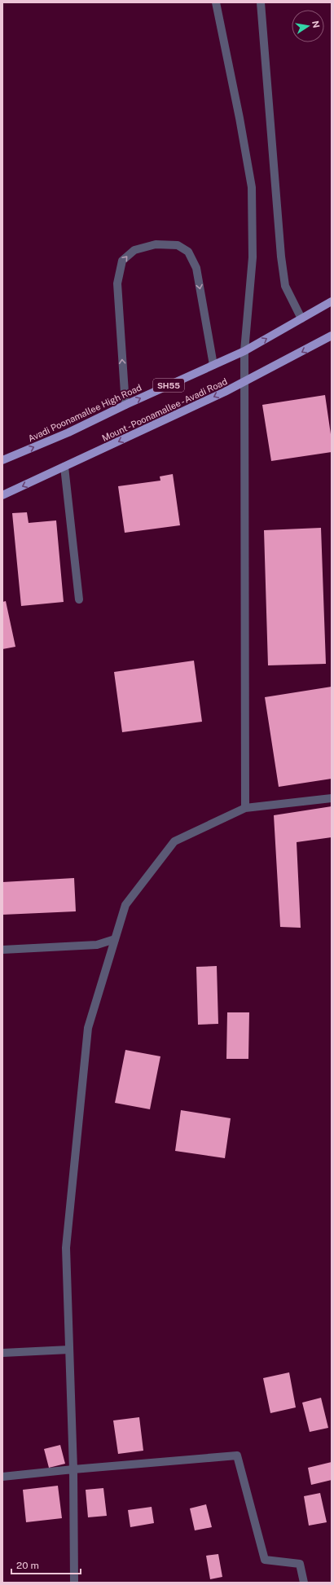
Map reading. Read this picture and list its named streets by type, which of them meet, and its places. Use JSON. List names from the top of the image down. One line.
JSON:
{"streets":{"main road":["SH55","Mount - Poonamallee - Avadi Road","Avadi Poonamallee High Road"]},"one_way":["Mount - Poonamallee - Avadi Road","Avadi Poonamallee High Road"],"scale_bar":"20 m","north":"right"}
